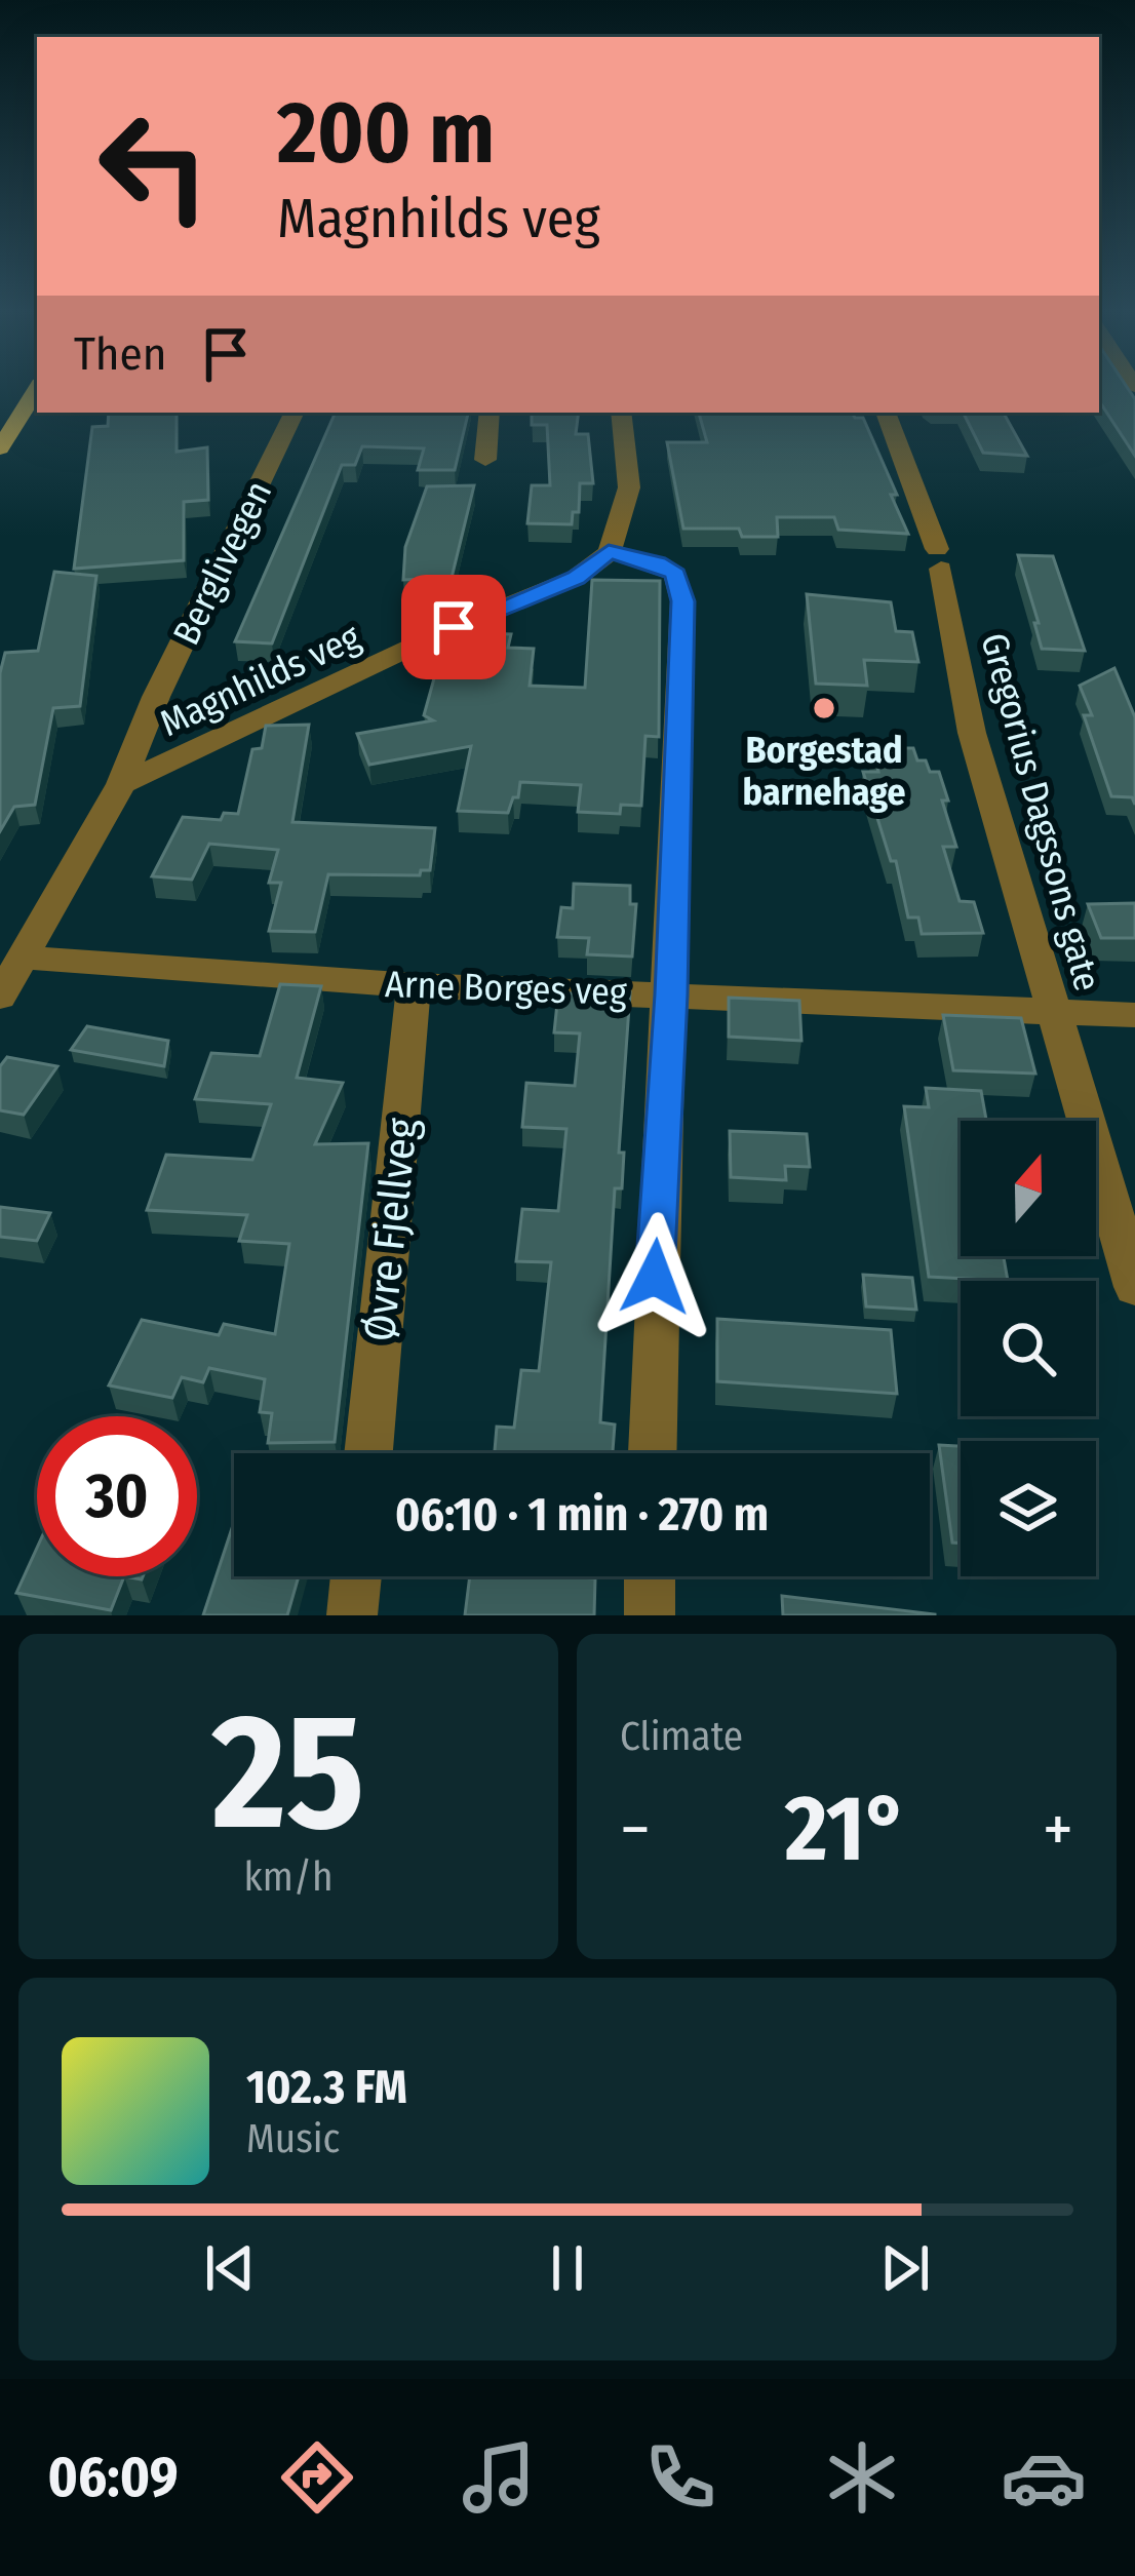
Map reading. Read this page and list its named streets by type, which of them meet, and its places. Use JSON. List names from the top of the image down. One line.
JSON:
{"streets":{"street":["Berglivegen","Magnhilds veg","Gregorius Dagssons gate","Arne Borges veg","Øvre Fjellveg"]},"crossings":[["Berglivegen","Magnhilds veg"],["Gregorius Dagssons gate","Arne Borges veg"],["Arne Borges veg","Øvre Fjellveg"]],"places":["Borgestad barnehage"],"north":"top","page":{"turn":["200 m","Magnhilds veg"],"then":"Then","limit":"30","trip":"06:10 · 1 min · 270 m","tile":[["25","km/h"],"Climate"],"heat":["−","21°","+"],"song":["102.3 FM","Music"],"tabs":"06:09"}}
